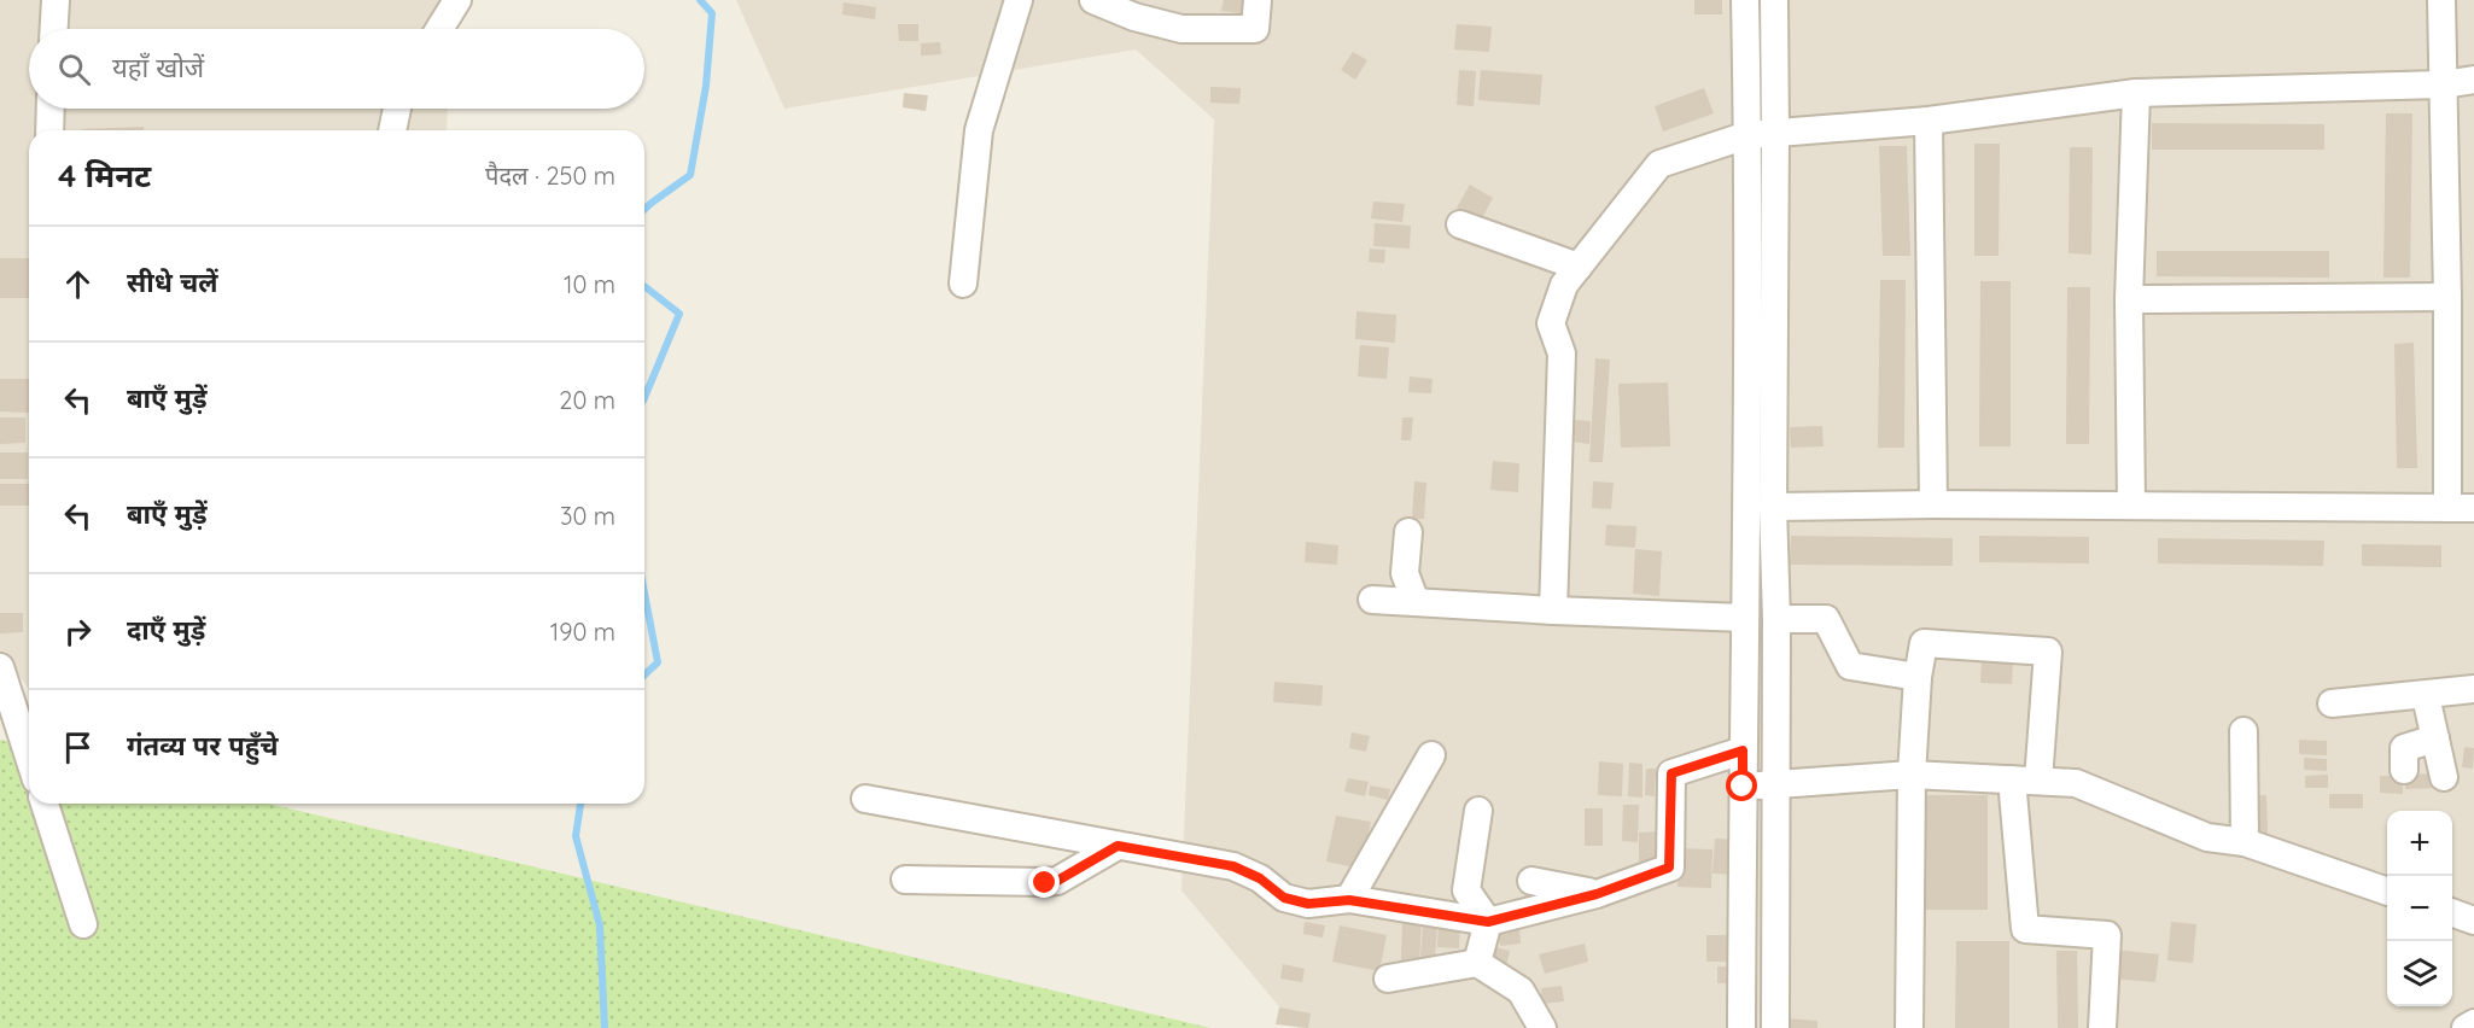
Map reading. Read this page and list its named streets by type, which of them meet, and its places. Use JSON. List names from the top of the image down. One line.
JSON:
{"page":{"search":"यहाँ खोजें","heading":["4 मिनट","पैदल · 250 m"],"list":[["सीधे चलें","10 m"],["बाएँ मुड़ें","20 m"],["बाएँ मुड़ें","30 m"],["दाएँ मुड़ें","190 m"],"गंतव्य पर पहुँचे"],"map_buttons":["+","−"]}}
